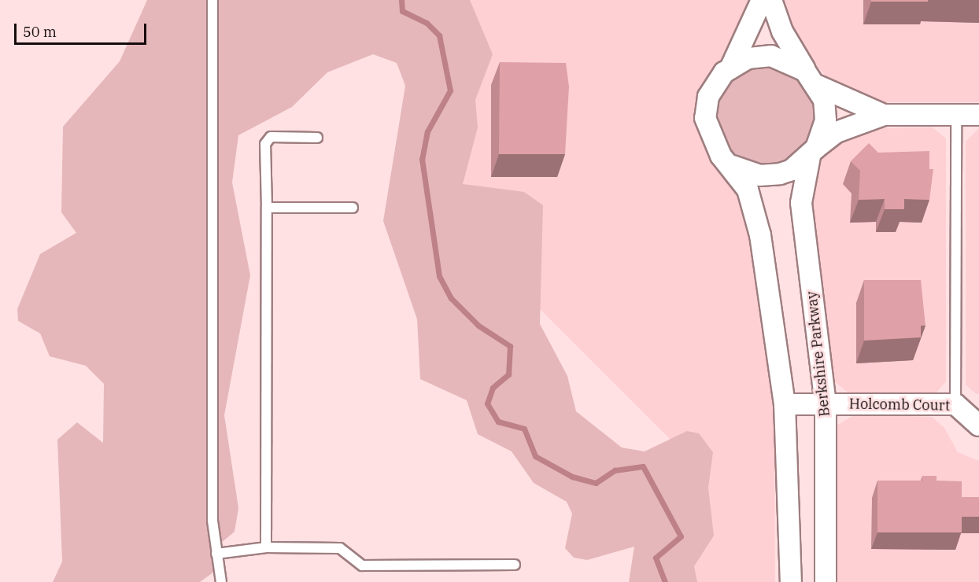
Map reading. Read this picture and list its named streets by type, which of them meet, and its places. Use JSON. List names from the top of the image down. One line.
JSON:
{"streets":{"street":["Berkshire Parkway","Holcomb Court"]},"crossings":[["Berkshire Parkway","Holcomb Court"]],"scale_bar":"50 m"}
